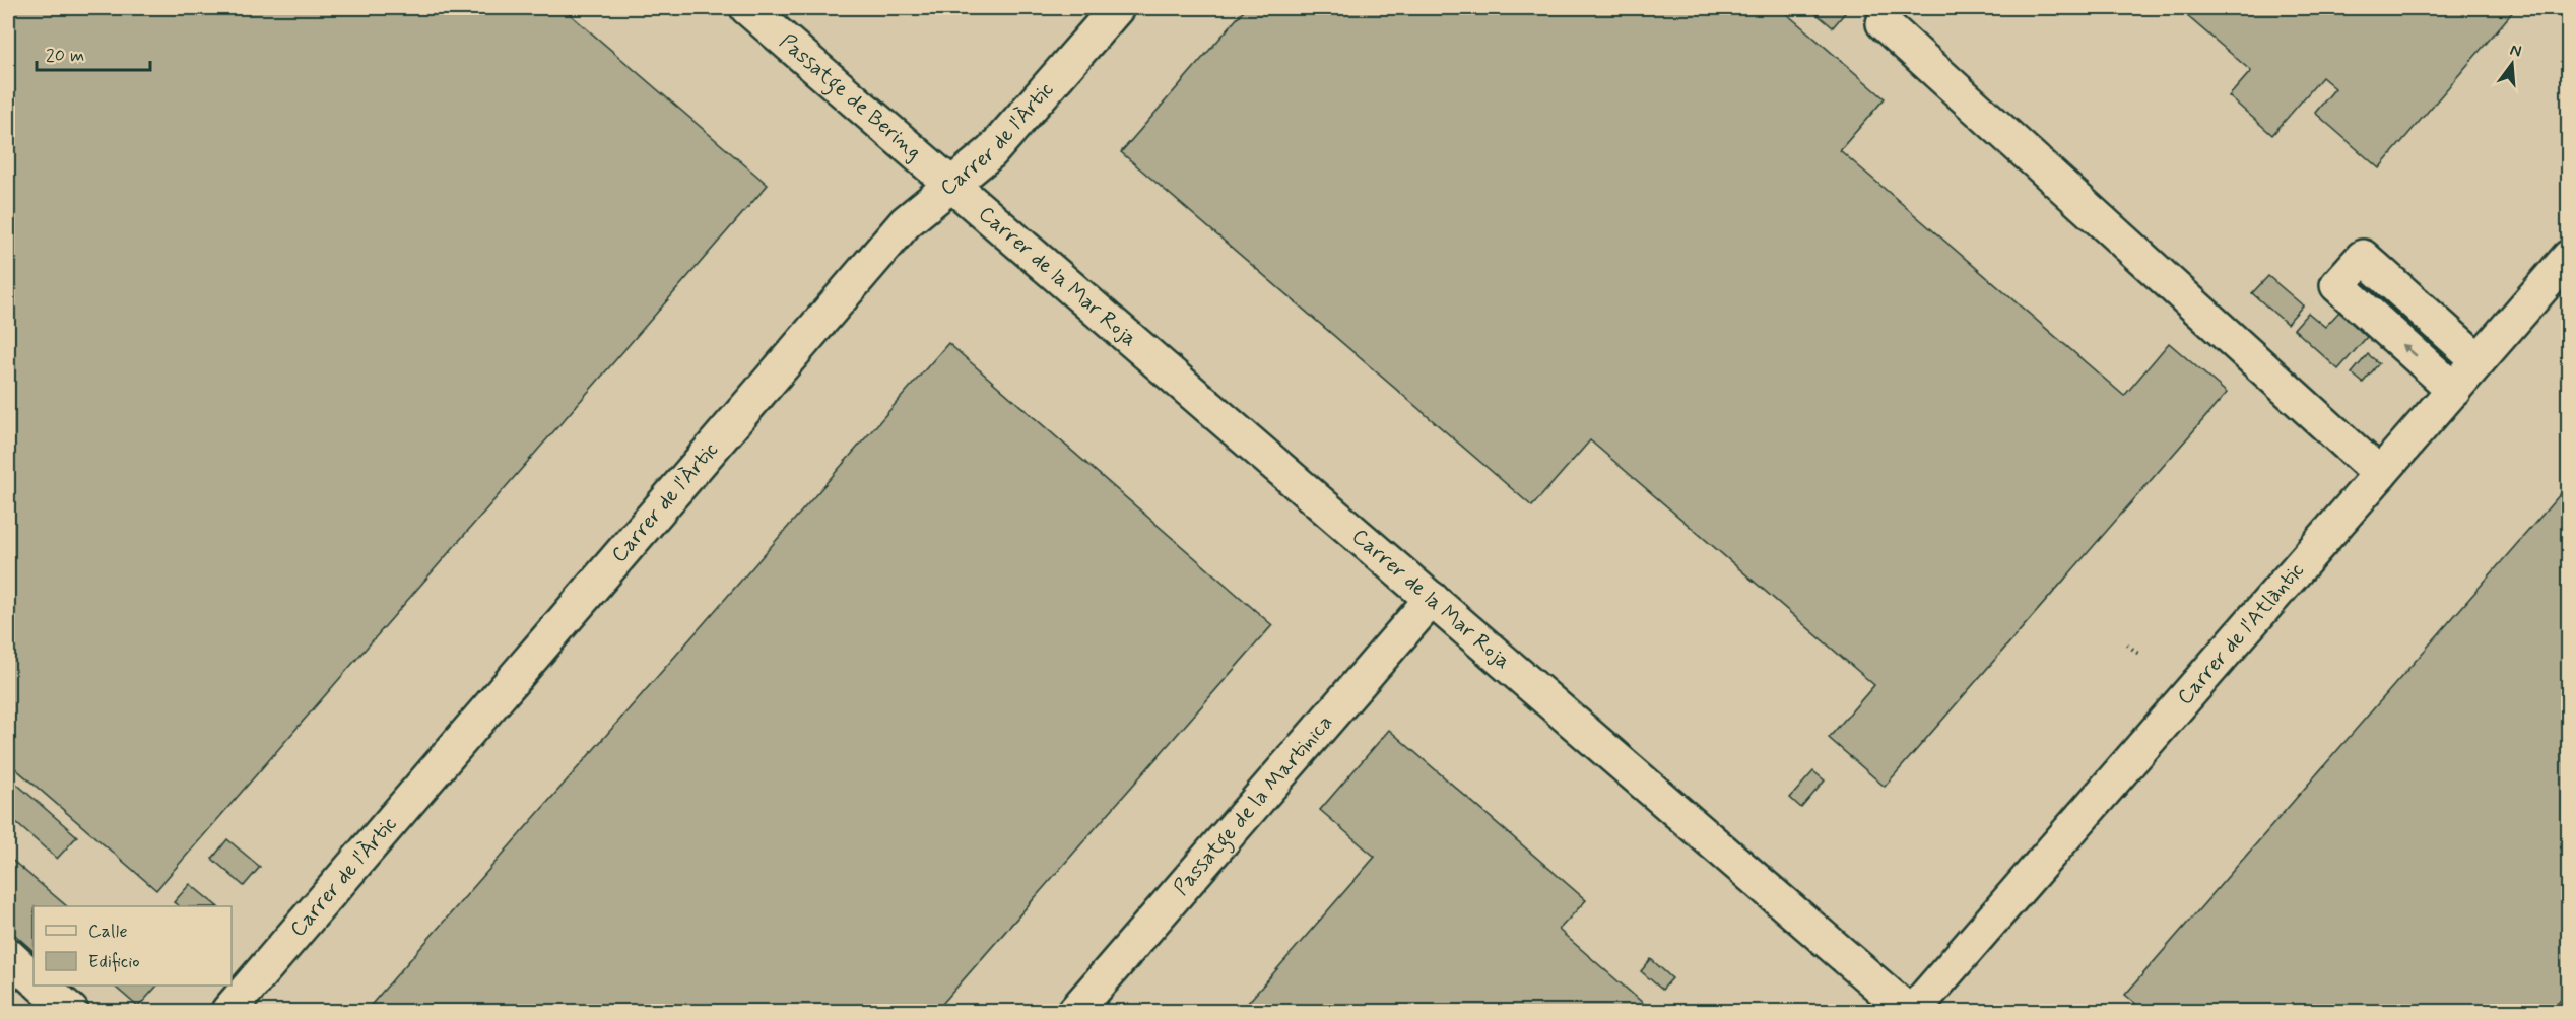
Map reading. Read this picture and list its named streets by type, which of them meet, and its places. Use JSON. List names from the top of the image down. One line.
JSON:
{"streets":{"street":["Passatge de Bering","Carrer de l'Àrtic","Carrer de la Mar Roja","Carrer de l'Atlàntic","Passatge de la Martinica"]},"crossings":[["Passatge de Bering","Carrer de l'Àrtic"],["Passatge de Bering","Carrer de la Mar Roja"],["Carrer de l'Àrtic","Carrer de la Mar Roja"],["Carrer de la Mar Roja","Passatge de la Martinica"]],"legend":["Calle","Edificio"],"scale_bar":"20 m","north":"top"}
